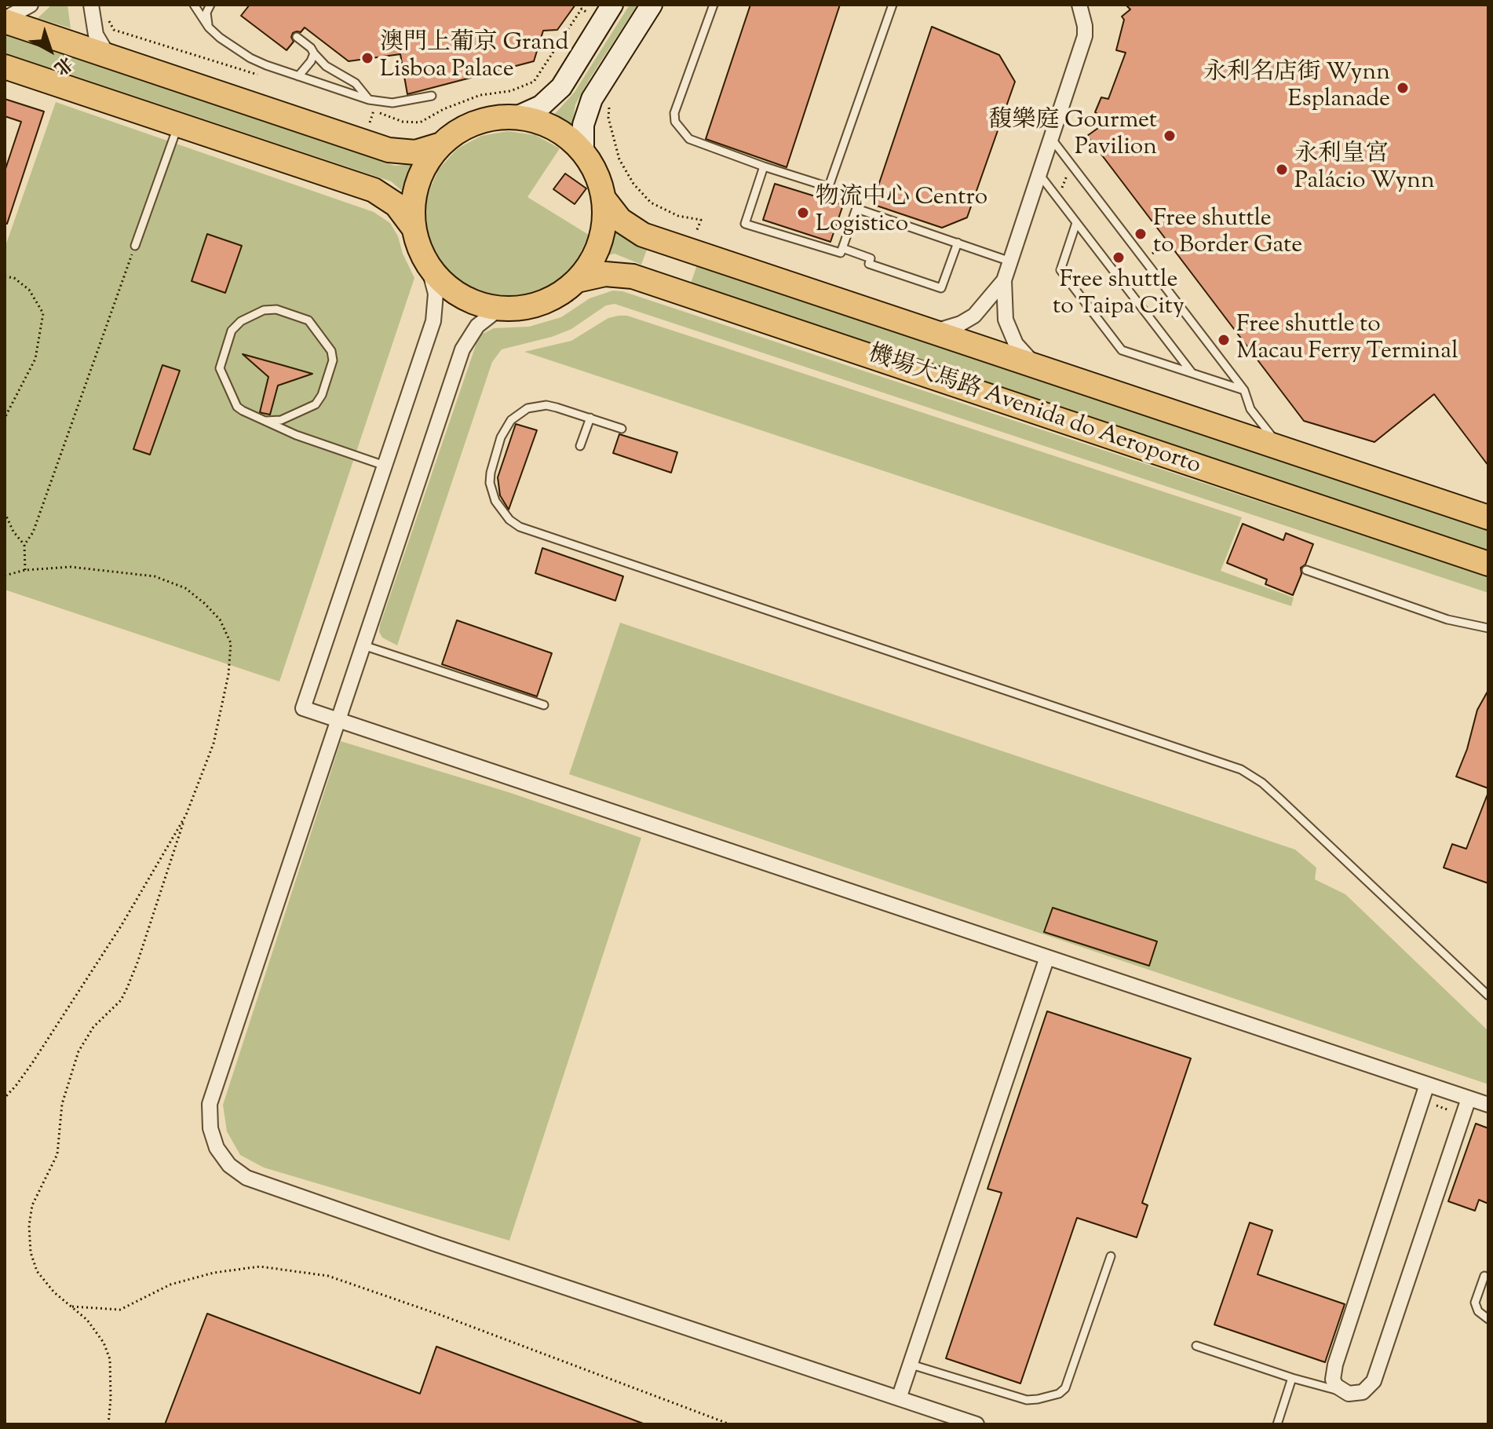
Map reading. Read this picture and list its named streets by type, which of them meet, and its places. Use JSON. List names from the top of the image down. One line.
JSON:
{"streets":{"main road":["機場大馬路 Avenida do Aeroporto"]},"places":["澳門上葡京 Grand Lisboa Palace","永利名店街 Wynn Esplanade","馥樂庭 Gourmet Pavilion","永利皇宮 Palácio Wynn","物流中心 Centro Logistico","Free shuttle to Border Gate","Free shuttle to Taipa City","Free shuttle to Macau Ferry Terminal"],"north":"bottom right"}
